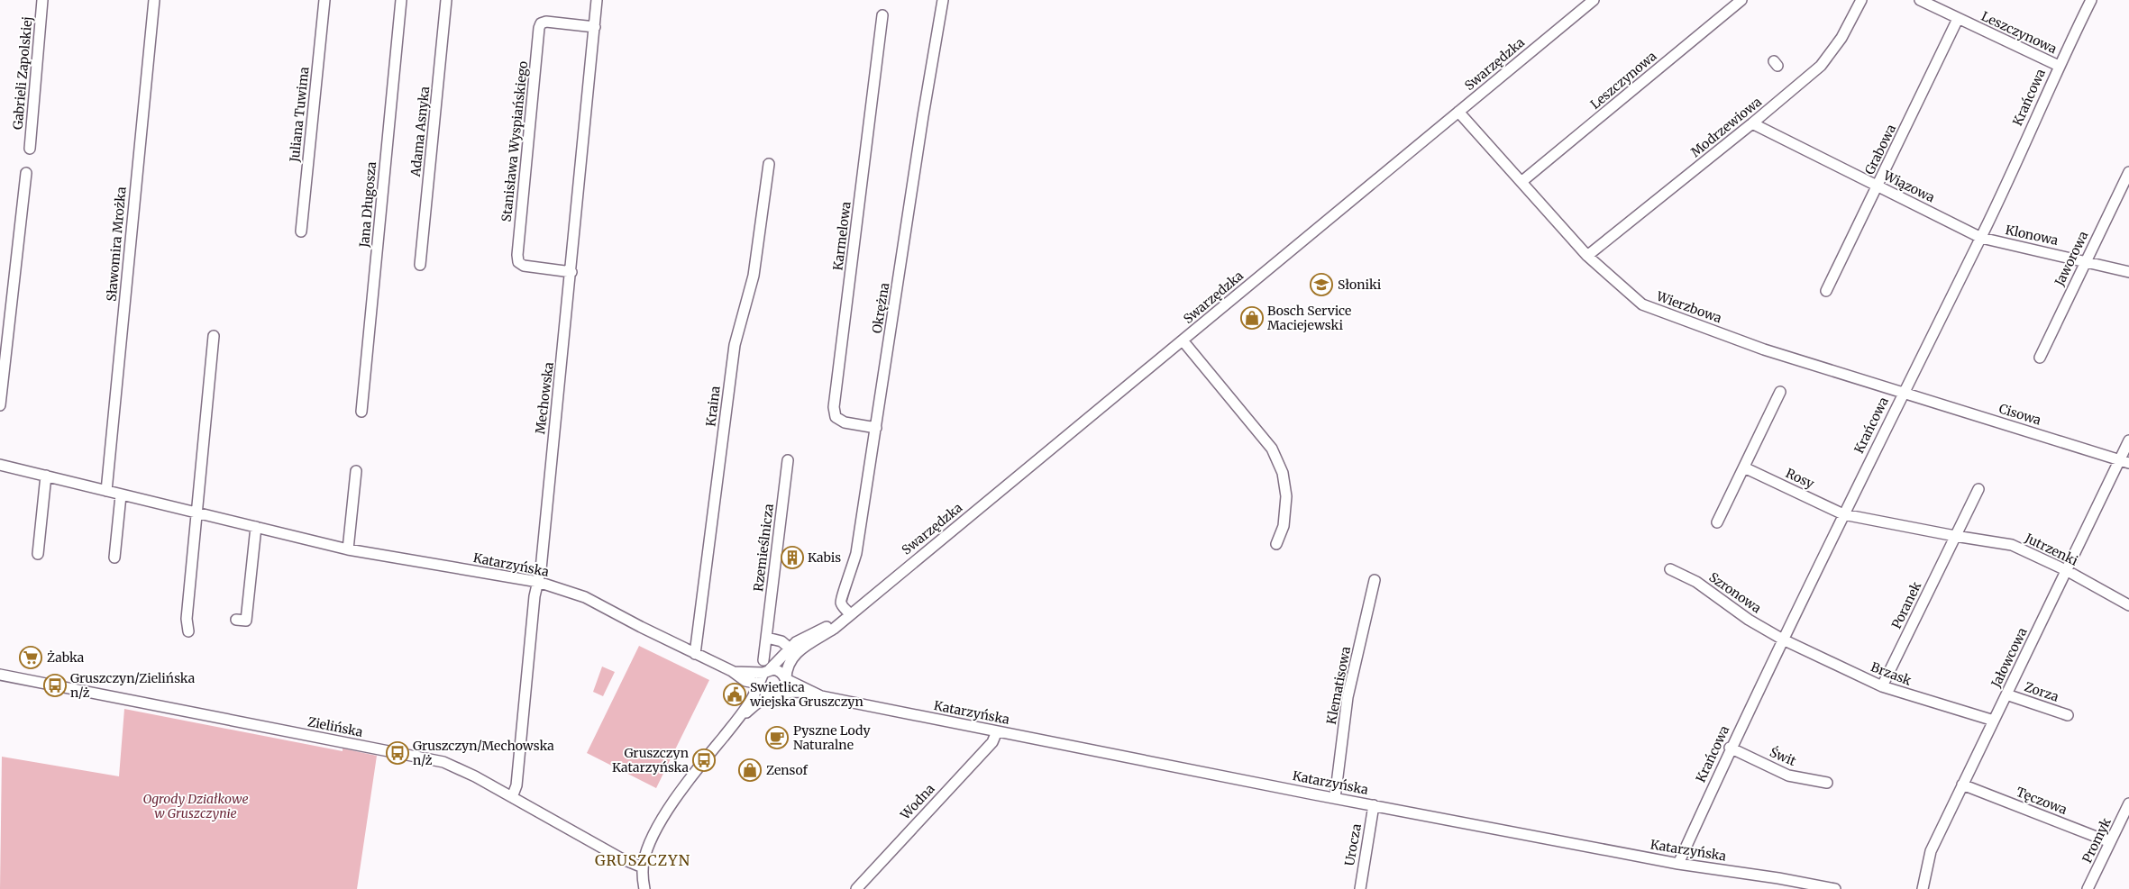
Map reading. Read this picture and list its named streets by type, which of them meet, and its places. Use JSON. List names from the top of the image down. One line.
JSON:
{"streets":{"street":["Leszczynowa","Swarzędzka","Gabrieli Zapolskiej","Krańcowa","Juliana Tuwima","Modrzewiowa","Adama Asnyka","Stanisława Wyspiańskiego","Grabowa","Wiązowa","Jana Długosza","Klonowa","Karmelowa","Sławomira Mrożka","Jaworowa","Wierzbowa","Okrężna","Mechowska","Kraina","Cisowa","Rosy","Rzemieślnicza","Jutrzenki","Katarzyńska","Szronowa","Poranek","Jałowcowa","Brzask","Klematisowa","Zorza","Zielińska","Świt","Tęczowa","Wodna","Promyk","Urocza"]},"crossings":[["Leszczynowa","Krańcowa"],["Leszczynowa","Grabowa"],["Leszczynowa","Wierzbowa"],["Swarzędzka","Wierzbowa"],["Swarzędzka","Okrężna"],["Swarzędzka","Katarzyńska"],["Krańcowa","Wiązowa"],["Krańcowa","Klonowa"],["Krańcowa","Wierzbowa"],["Krańcowa","Cisowa"],["Krańcowa","Rosy"],["Krańcowa","Jutrzenki"],["Krańcowa","Katarzyńska"],["Krańcowa","Szronowa"],["Krańcowa","Brzask"],["Krańcowa","Świt"],["Modrzewiowa","Wiązowa"],["Modrzewiowa","Wierzbowa"],["Stanisława Wyspiańskiego","Mechowska"],["Grabowa","Wiązowa"],["Wiązowa","Klonowa"],["Klonowa","Jaworowa"],["Karmelowa","Okrężna"],["Sławomira Mrożka","Katarzyńska"],["Wierzbowa","Cisowa"],["Mechowska","Katarzyńska"],["Mechowska","Zielińska"],["Kraina","Katarzyńska"],["Cisowa","Jałowcowa"],["Rosy","Jutrzenki"],["Jutrzenki","Poranek"],["Jutrzenki","Jałowcowa"],["Katarzyńska","Klematisowa"],["Katarzyńska","Wodna"],["Katarzyńska","Urocza"],["Szronowa","Brzask"],["Poranek","Brzask"],["Jałowcowa","Brzask"],["Jałowcowa","Zorza"],["Jałowcowa","Tęczowa"],["Tęczowa","Promyk"]],"districts":["GRUSZCZYN"],"parks":["Ogrody Działkowe w Gruszczynie"],"places":{"school or university":["Słoniki"],"shop":["Bosch Service Maciejewski","Zensof"],"building":["Kabis"],"supermarket":["Żabka"],"bus stop":["Gruszczyn/Zielińska n/ż","Gruszczyn/Mechowska n/ż","Gruszczyn Katarzyńska"],"public building":["Swietlica wiejska Gruszczyn"],"cafe":["Pyszne Lody Naturalne"]}}
